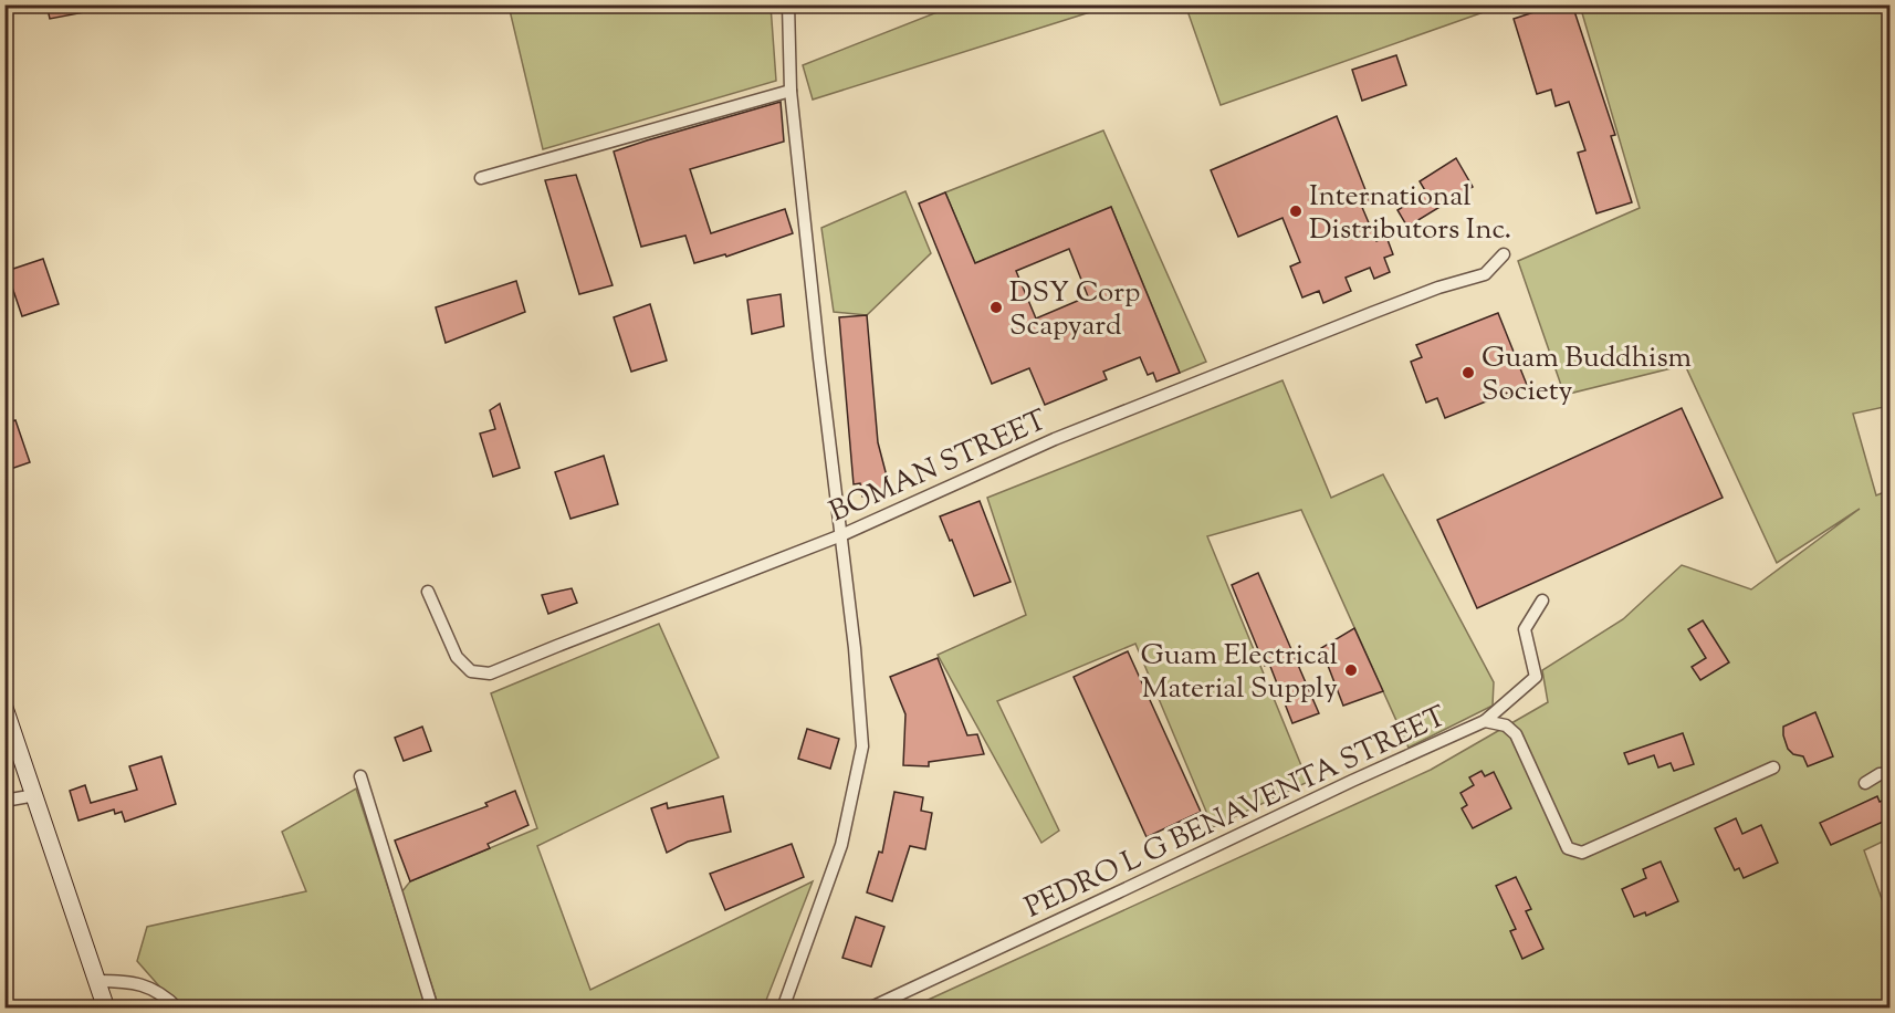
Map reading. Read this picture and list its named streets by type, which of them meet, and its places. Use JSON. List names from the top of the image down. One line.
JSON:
{"streets":{"street":["BOMAN STREET","PEDRO L G BENAVENTA STREET"]},"places":["International Distributors Inc.","DSY Corp Scapyard","Guam Buddhism Society","Guam Electrical Material Supply"]}
